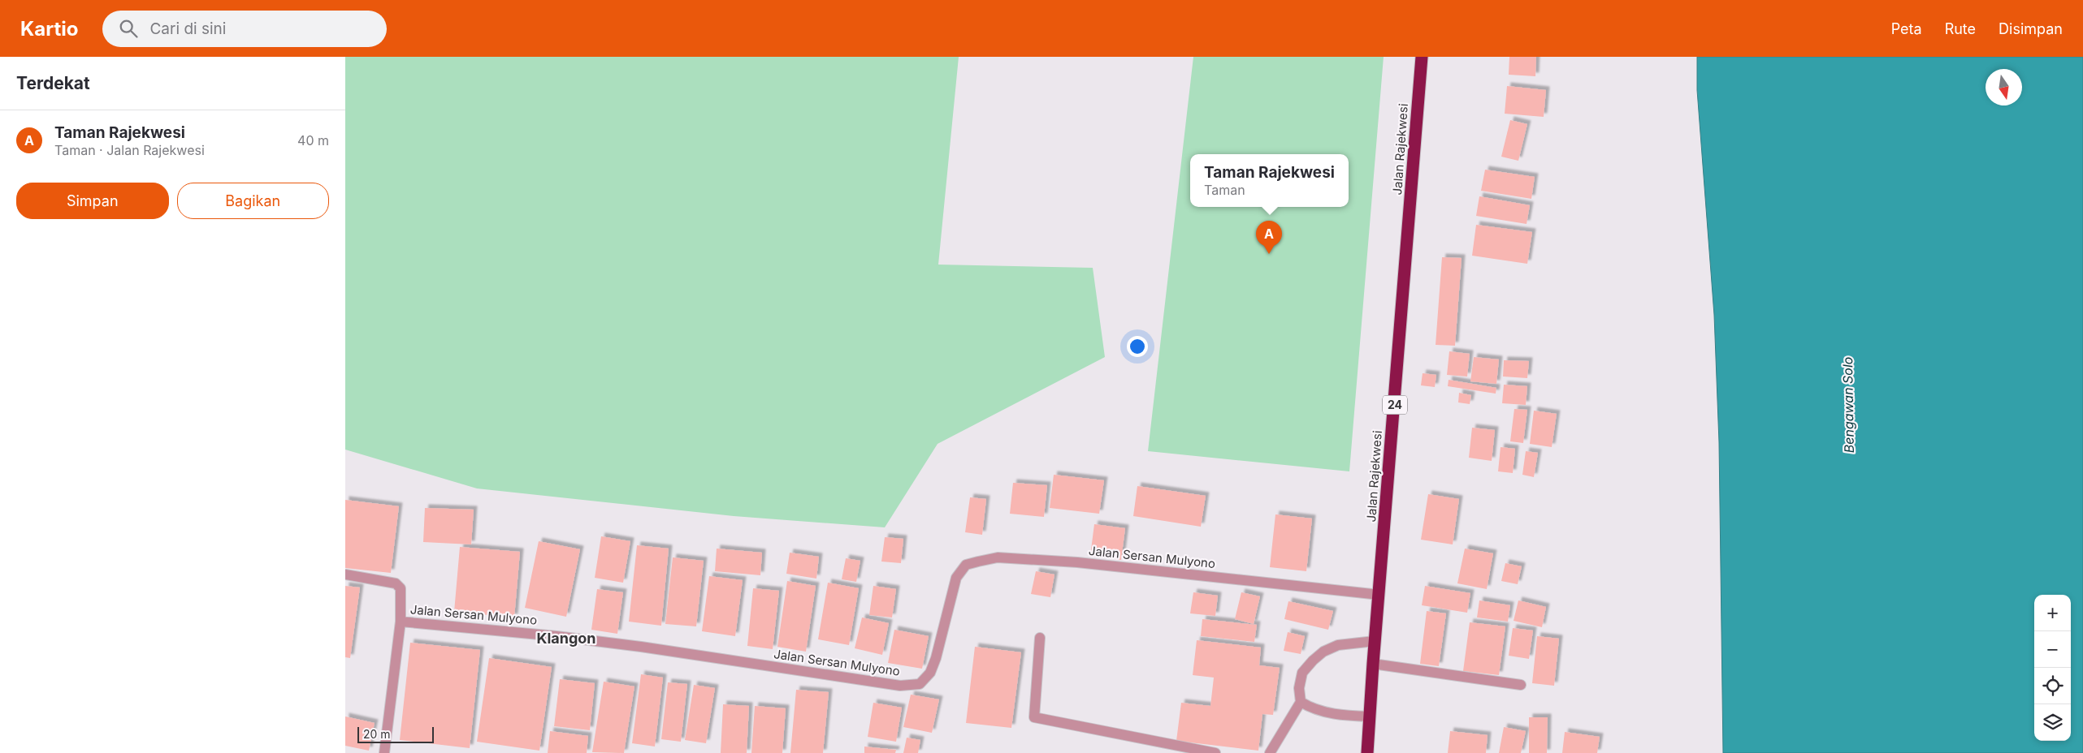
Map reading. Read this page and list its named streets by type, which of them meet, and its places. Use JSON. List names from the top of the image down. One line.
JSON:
{"streets":{"highway":["Jalan Rajekwesi","24"],"street":["Jalan Sersan Mulyono"]},"crossings":[["Jalan Rajekwesi","Jalan Sersan Mulyono"]],"districts":["Klangon"],"water":["Bengawan Solo"],"scale_bar":"20 m","north":"bottom","page":{"header":"Kartio","search":"Cari di sini","nav":["Peta","Rute","Disimpan"],"heading":"Terdekat","list":[{"mark":"A","name":"Taman Rajekwesi","note":"Taman · Jalan Rajekwesi","value":"40 m"}],"popup":["Taman Rajekwesi","Taman"],"buttons":["Simpan","Bagikan"],"pins":"A","map_buttons":["+","−"],"scale":"20 m"}}
